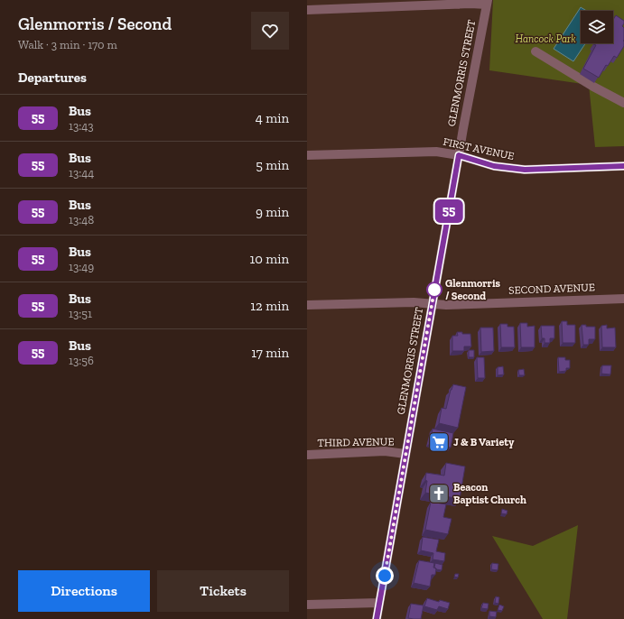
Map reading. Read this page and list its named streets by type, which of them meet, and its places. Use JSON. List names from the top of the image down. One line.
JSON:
{"streets":{"street":["GLENMORRIS STREET","FIRST AVENUE","SECOND AVENUE","THIRD AVENUE"]},"crossings":[["GLENMORRIS STREET","FIRST AVENUE"],["GLENMORRIS STREET","SECOND AVENUE"],["GLENMORRIS STREET","THIRD AVENUE"]],"parks":["Hancock Park"],"places":{"other":["Glenmorris / Second"],"supermarket":["J & B Variety"],"church":["Beacon Baptist Church"]},"lines":["bus line 55"],"page":{"heading":[["Glenmorris / Second","Walk · 3 min · 170 m"],"Departures"],"on_map":"55","list":[{"mark":"55","name":"Bus","note":"13:43","value":"4 min"},{"mark":"55","name":"Bus","note":"13:44","value":"5 min"},{"mark":"55","name":"Bus","note":"13:48","value":"9 min"},{"mark":"55","name":"Bus","note":"13:49","value":"10 min"},{"mark":"55","name":"Bus","note":"13:51","value":"12 min"},{"mark":"55","name":"Bus","note":"13:56","value":"17 min"}],"buttons":["Directions","Tickets"]}}
